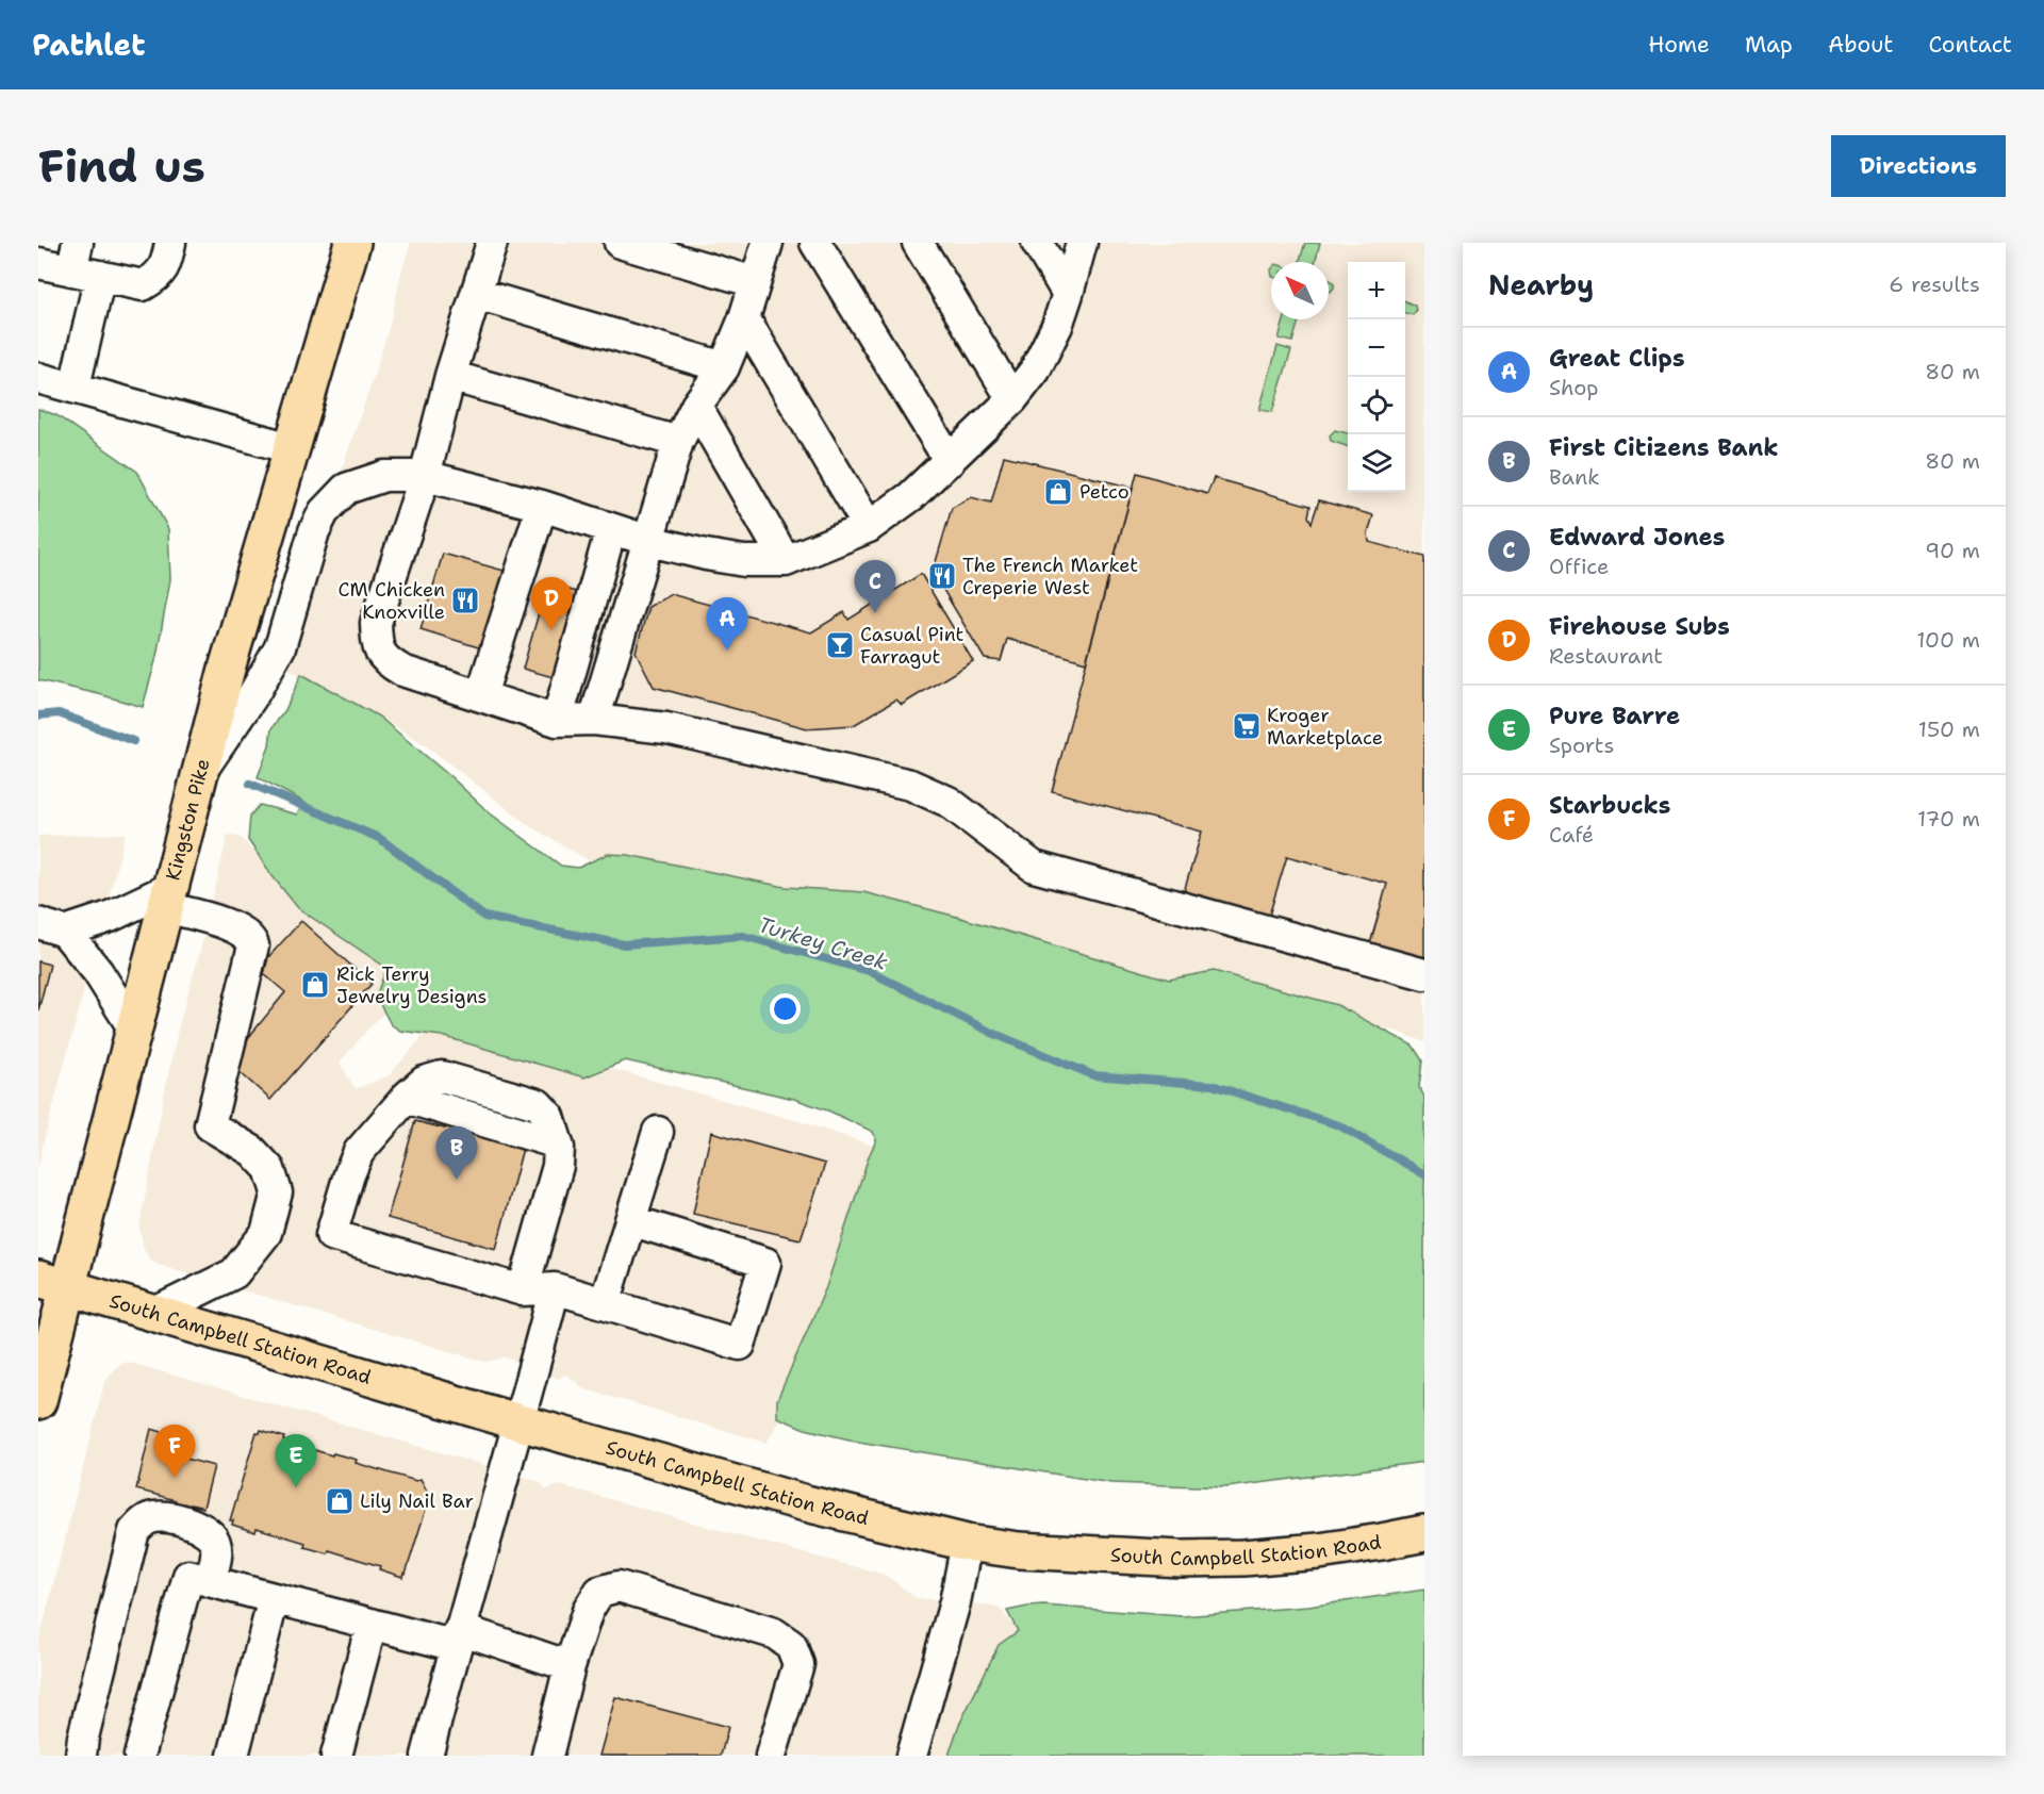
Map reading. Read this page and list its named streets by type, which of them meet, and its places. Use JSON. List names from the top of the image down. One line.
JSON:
{"streets":{"main road":["Kingston Pike","South Campbell Station Road"]},"crossings":[["Kingston Pike","South Campbell Station Road"]],"water":["Turkey Creek"],"places":{"shop":["Petco","Rick Terry Jewelry Designs","Lily Nail Bar"],"restaurant":["The French Market Creperie West","CM Chicken Knoxville"],"bar":["Casual Pint Farragut"],"supermarket":["Kroger Marketplace"]},"north":"top left","page":{"header":"Pathlet","nav":["Home","Map","About","Contact"],"buttons":"Directions","title":"Find us","heading":["Nearby","6 results"],"map_buttons":["+","−"],"list":[{"mark":"A","name":"Great Clips","note":"Shop","value":"80 m"},{"mark":"B","name":"First Citizens Bank","note":"Bank","value":"80 m"},{"mark":"C","name":"Edward Jones","note":"Office","value":"90 m"},{"mark":"D","name":"Firehouse Subs","note":"Restaurant","value":"100 m"},{"mark":"E","name":"Pure Barre","note":"Sports","value":"150 m"},{"mark":"F","name":"Starbucks","note":"Café","value":"170 m"}],"pins":["C","D","A","B","F","E"]}}
